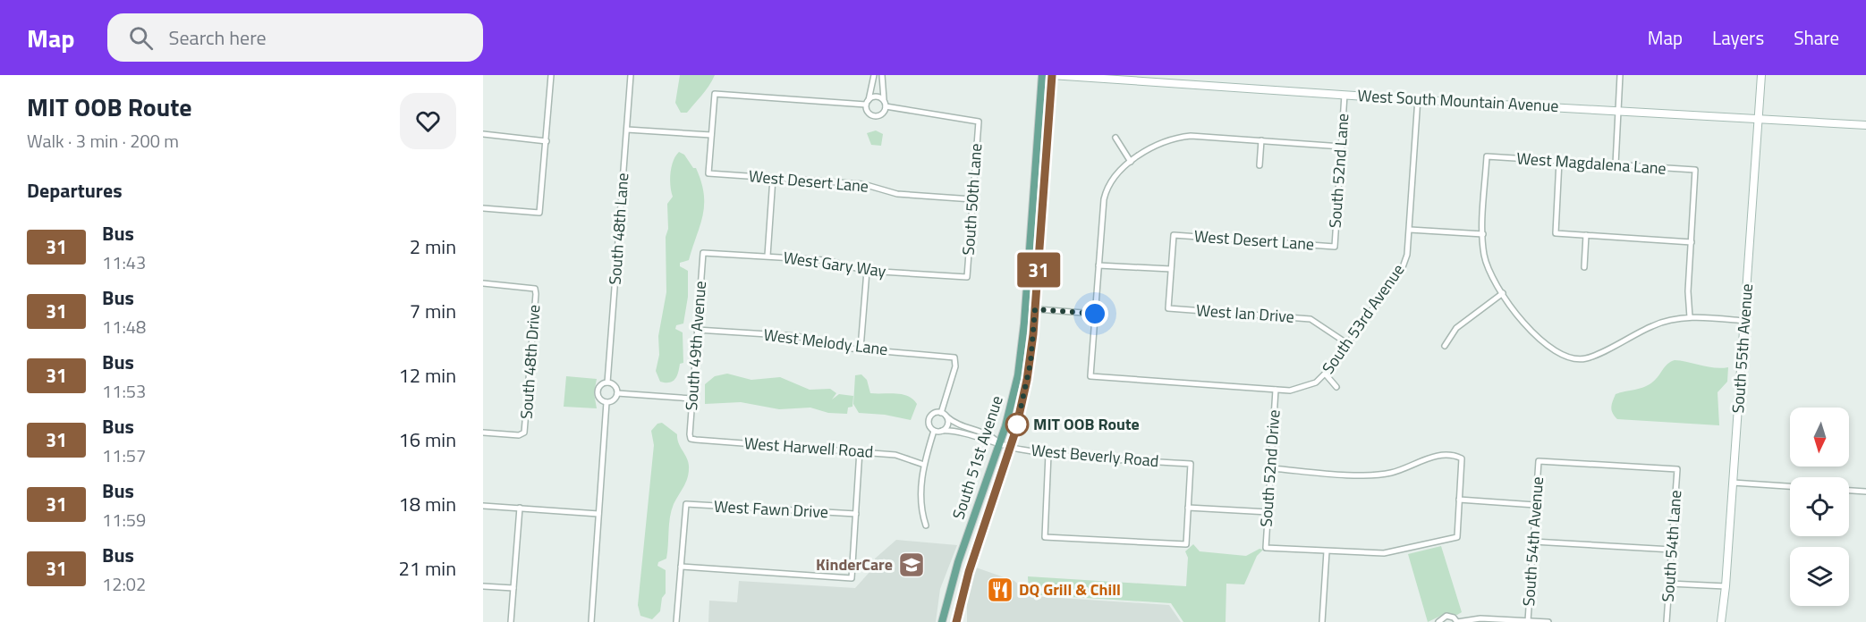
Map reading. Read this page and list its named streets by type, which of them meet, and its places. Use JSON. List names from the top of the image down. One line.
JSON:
{"streets":{"main road":["South 51st Avenue"],"street":["West South Mountain Avenue","West Magdalena Lane","South 52nd Lane","West Desert Lane","South 50th Lane","South 48th Lane","West Gary Way","West Ian Drive","South 53rd Avenue","West Melody Lane","South 49th Avenue","South 55th Avenue","South 48th Drive","West Harwell Road","West Beverly Road","South 52nd Drive","West Fawn Drive","South 54th Avenue","South 54th Lane"]},"crossings":[["West South Mountain Avenue","South 52nd Lane"],["West South Mountain Avenue","South 53rd Avenue"],["West South Mountain Avenue","South 55th Avenue"],["West South Mountain Avenue","South 51st Avenue"],["South 52nd Lane","West Desert Lane"],["West Desert Lane","South 50th Lane"],["West Desert Lane","West Ian Drive"],["South 50th Lane","West Gary Way"],["West Gary Way","South 49th Avenue"],["West Ian Drive","South 53rd Avenue"],["South 53rd Avenue","South 52nd Drive"],["West Melody Lane","South 49th Avenue"],["West Melody Lane","West Beverly Road"],["South 49th Avenue","West Harwell Road"],["West Beverly Road","South 51st Avenue"],["South 54th Avenue","South 54th Lane"]],"places":{"other":["MIT OOB Route"],"school or university":["KinderCare"],"restaurant":["DQ Grill & Chill"]},"lines":["bus line 31"],"north":"bottom","page":{"header":"Map","search":"Search here","nav":["Map","Layers","Share"],"heading":[["MIT OOB Route","Walk · 3 min · 200 m"],"Departures"],"on_map":"31","list":[{"mark":"31","name":"Bus","note":"11:43","value":"2 min"},{"mark":"31","name":"Bus","note":"11:48","value":"7 min"},{"mark":"31","name":"Bus","note":"11:53","value":"12 min"},{"mark":"31","name":"Bus","note":"11:57","value":"16 min"},{"mark":"31","name":"Bus","note":"11:59","value":"18 min"},{"mark":"31","name":"Bus","note":"12:02","value":"21 min"}]}}
